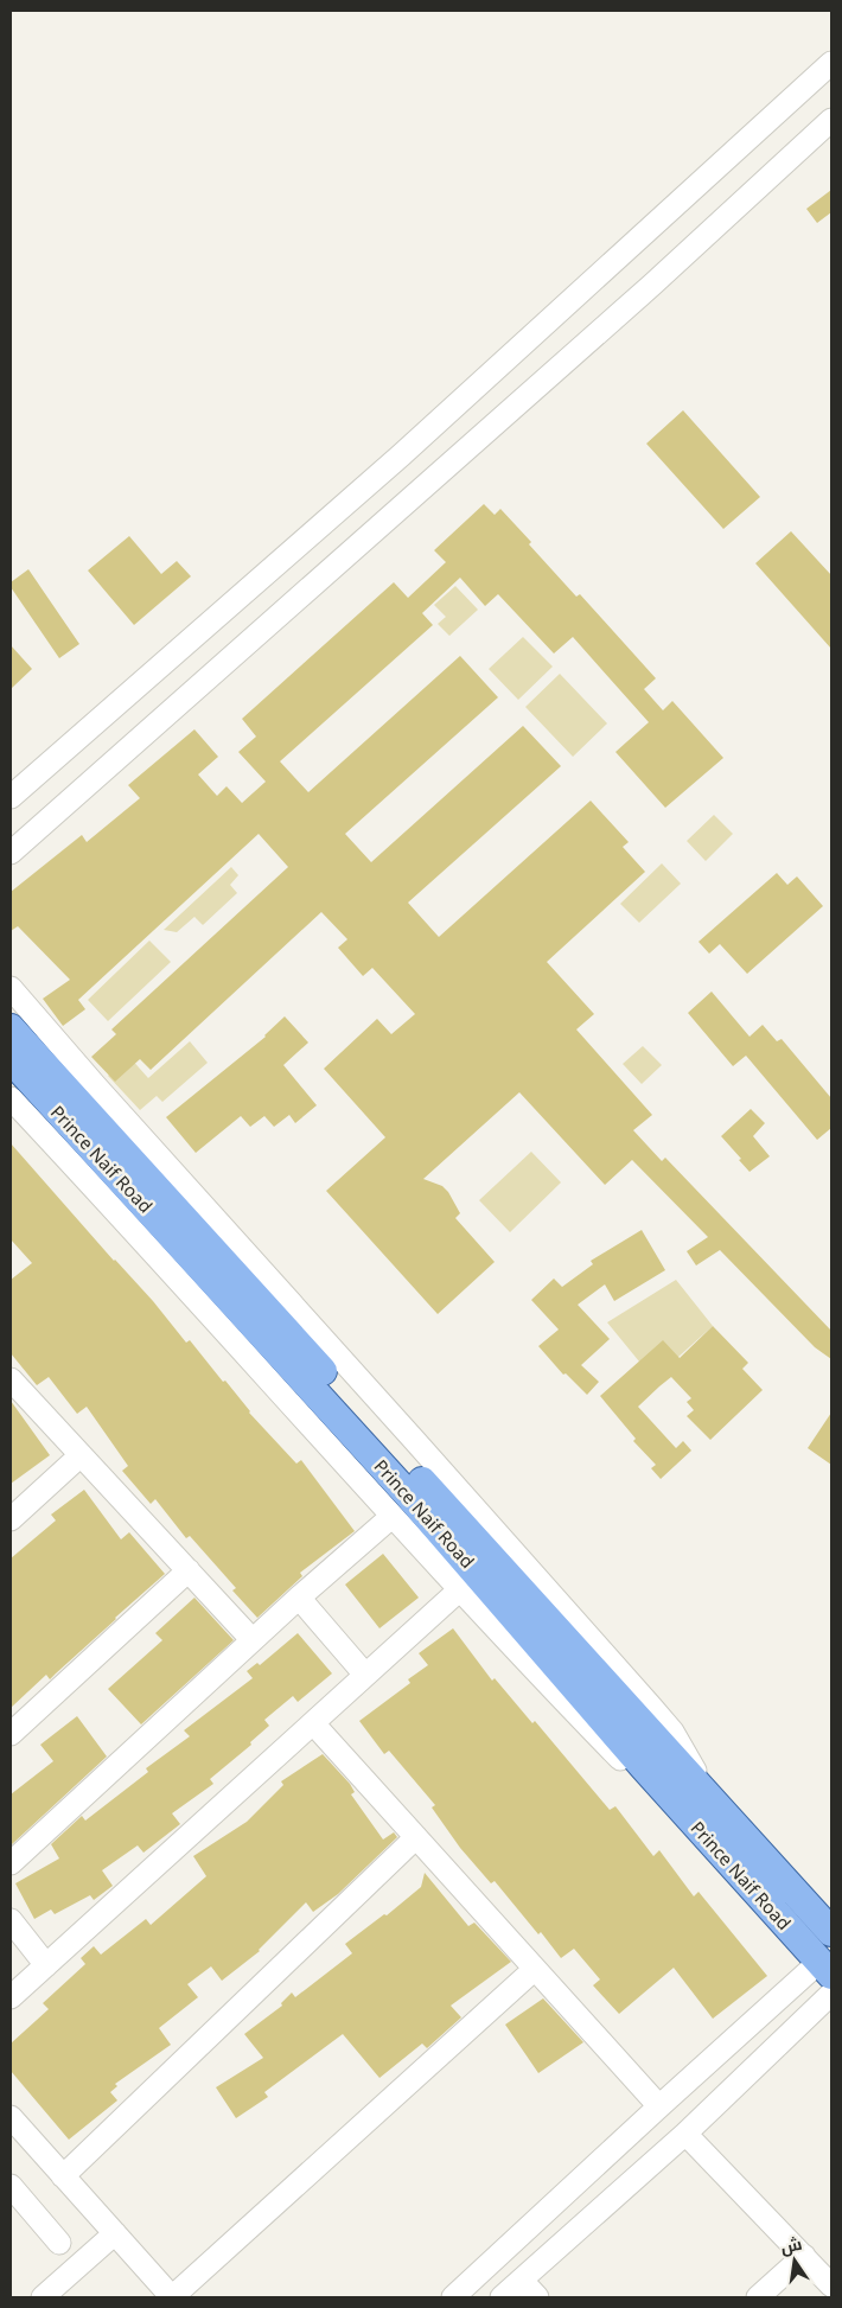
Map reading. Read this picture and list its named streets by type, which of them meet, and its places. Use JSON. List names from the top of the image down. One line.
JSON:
{"streets":{"main road":["Prince Naif Road"]},"north":"top"}
